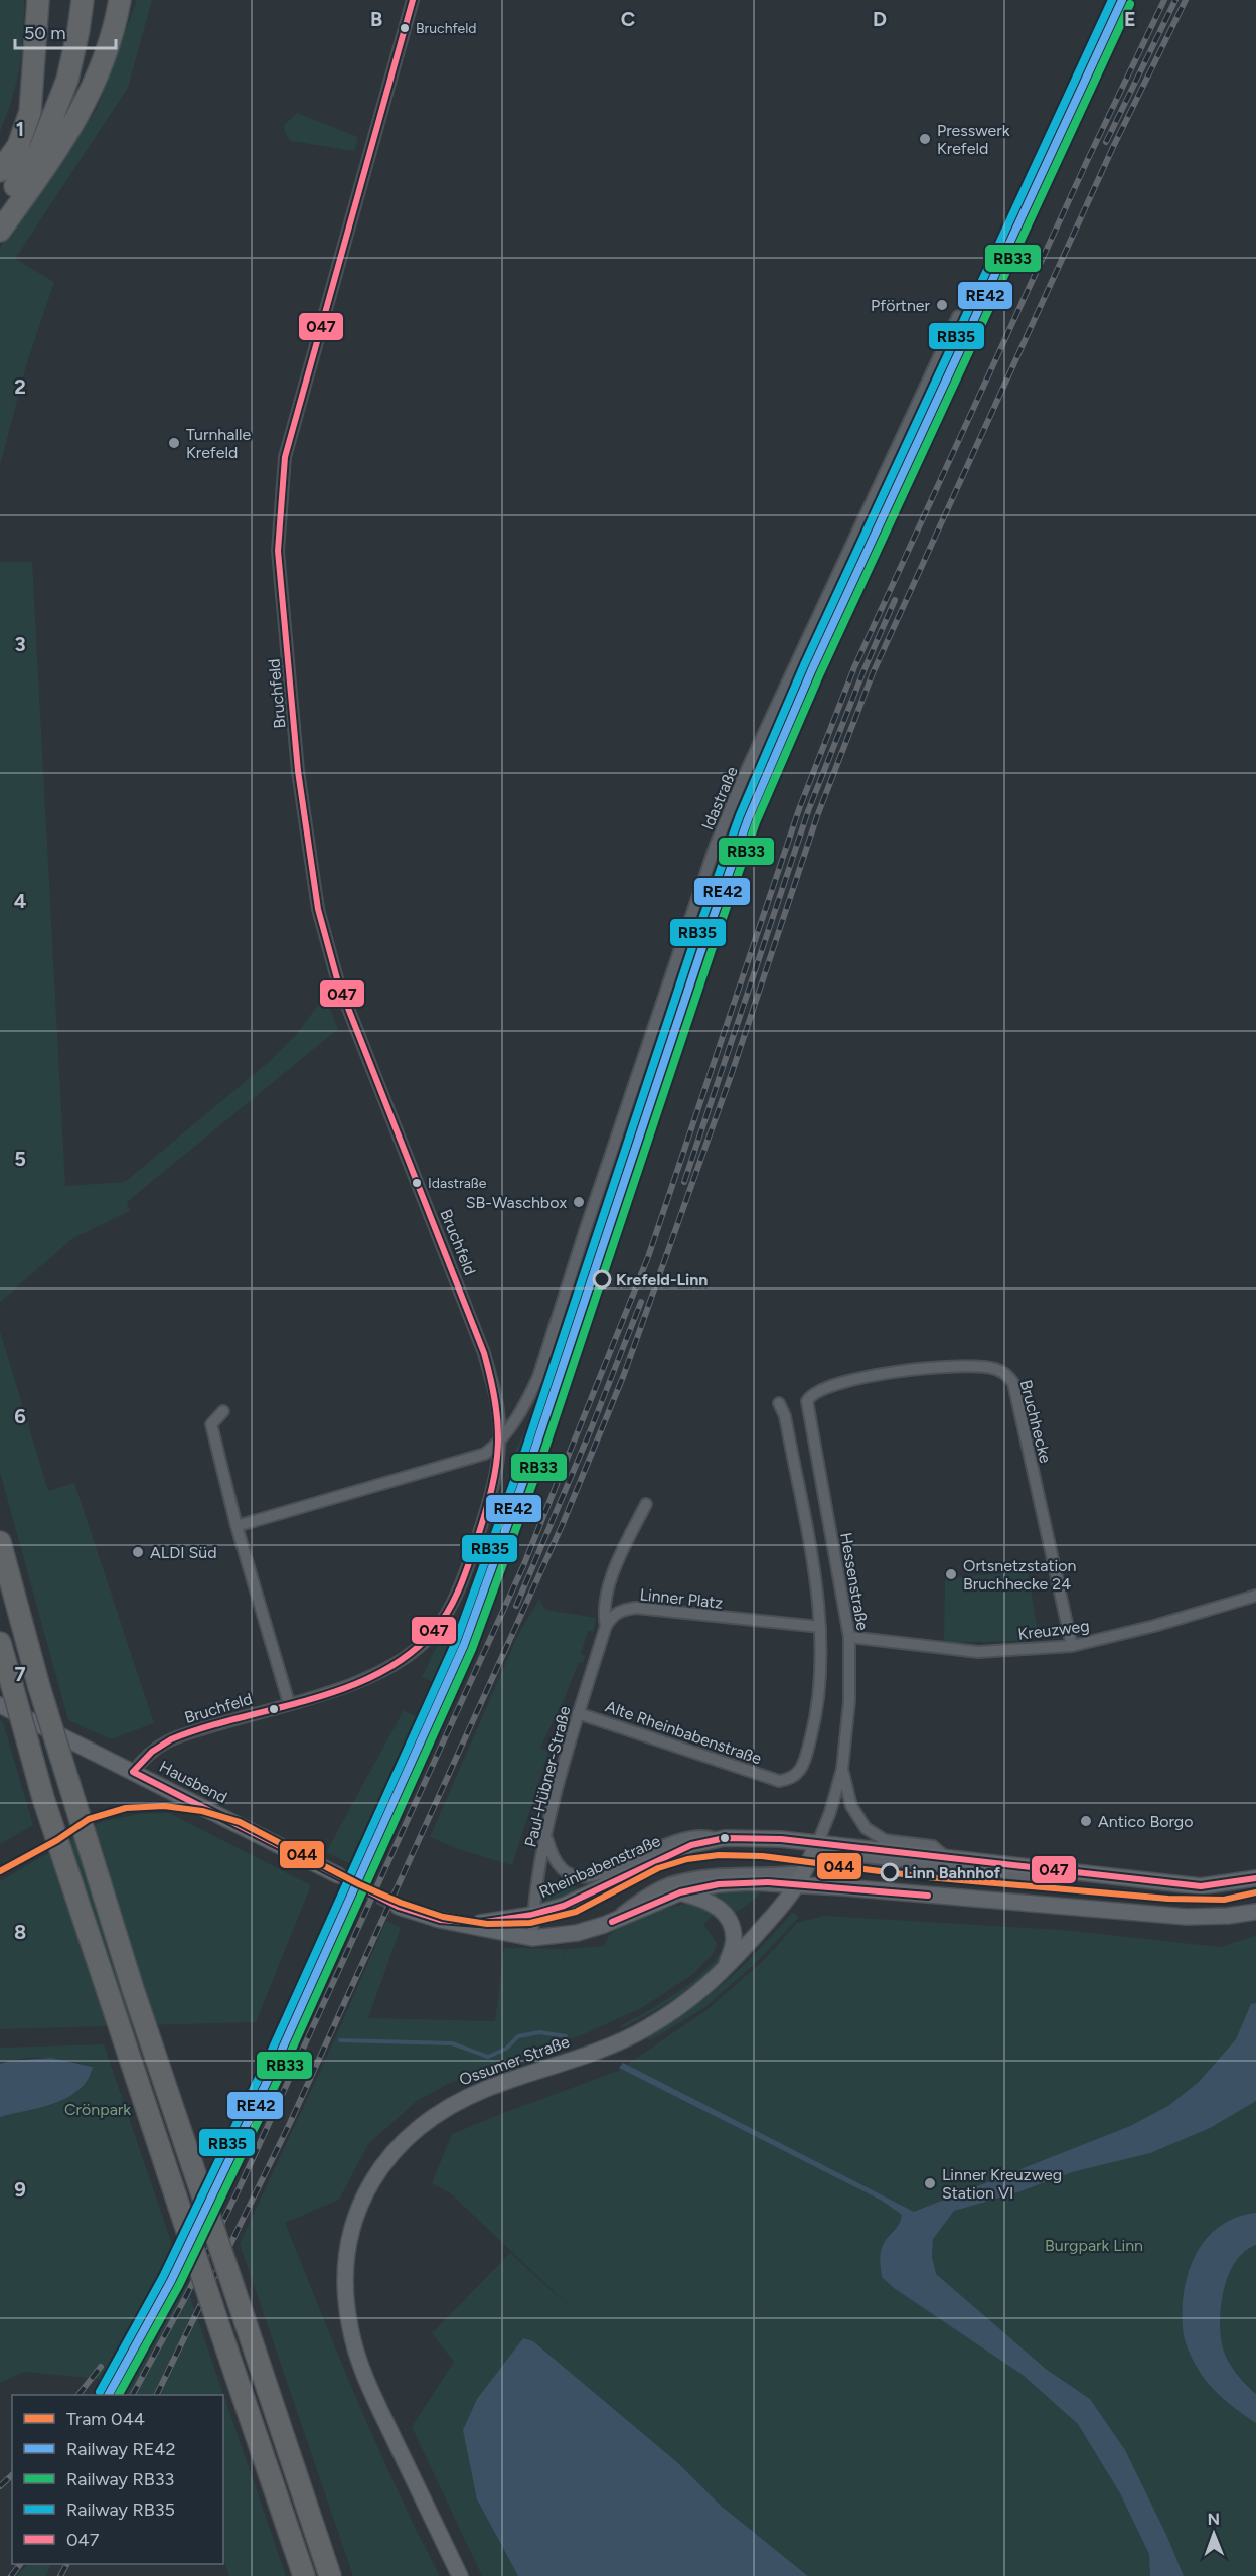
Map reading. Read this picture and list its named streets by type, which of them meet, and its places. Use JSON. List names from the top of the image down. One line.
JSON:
{"streets":{"main road":["Hausbend","Rheinbabenstraße","Ossumer Straße"],"street":["Bruchfeld","Idastraße","Bruchhecke","Hessenstraße","Linner Platz","Kreuzweg","Alte Rheinbabenstraße","Paul-Hübner-Straße"]},"crossings":[["Bruchfeld","Idastraße"],["Bruchfeld","Hausbend"],["Bruchhecke","Hessenstraße"],["Bruchhecke","Kreuzweg"],["Hessenstraße","Kreuzweg"],["Hessenstraße","Rheinbabenstraße"],["Hessenstraße","Ossumer Straße"],["Linner Platz","Alte Rheinbabenstraße"],["Linner Platz","Paul-Hübner-Straße"],["Alte Rheinbabenstraße","Paul-Hübner-Straße"],["Paul-Hübner-Straße","Rheinbabenstraße"],["Rheinbabenstraße","Ossumer Straße"]],"parks":["Crönpark","Burgpark Linn"],"places":["Bruchfeld","Presswerk Krefeld","Pförtner","Turnhalle Krefeld","Idastraße","SB-Waschbox","Krefeld-Linn","ALDI Süd","Ortsnetzstation Bruchhecke 24","Antico Borgo","Linn Bahnhof","Linner Kreuzweg Station VI"],"lines":["rail line RE42","rail line RB35","transit line 047","rail line RB33","tram line 044"],"legend":["Tram 044","Railway RE42","Railway RB33","Railway RB35","047"],"scale_bar":"50 m","north":"top","grid":{"columns":["B","C","D","E"],"rows":["1","2","3","4","5","6","7","8","9"]}}
